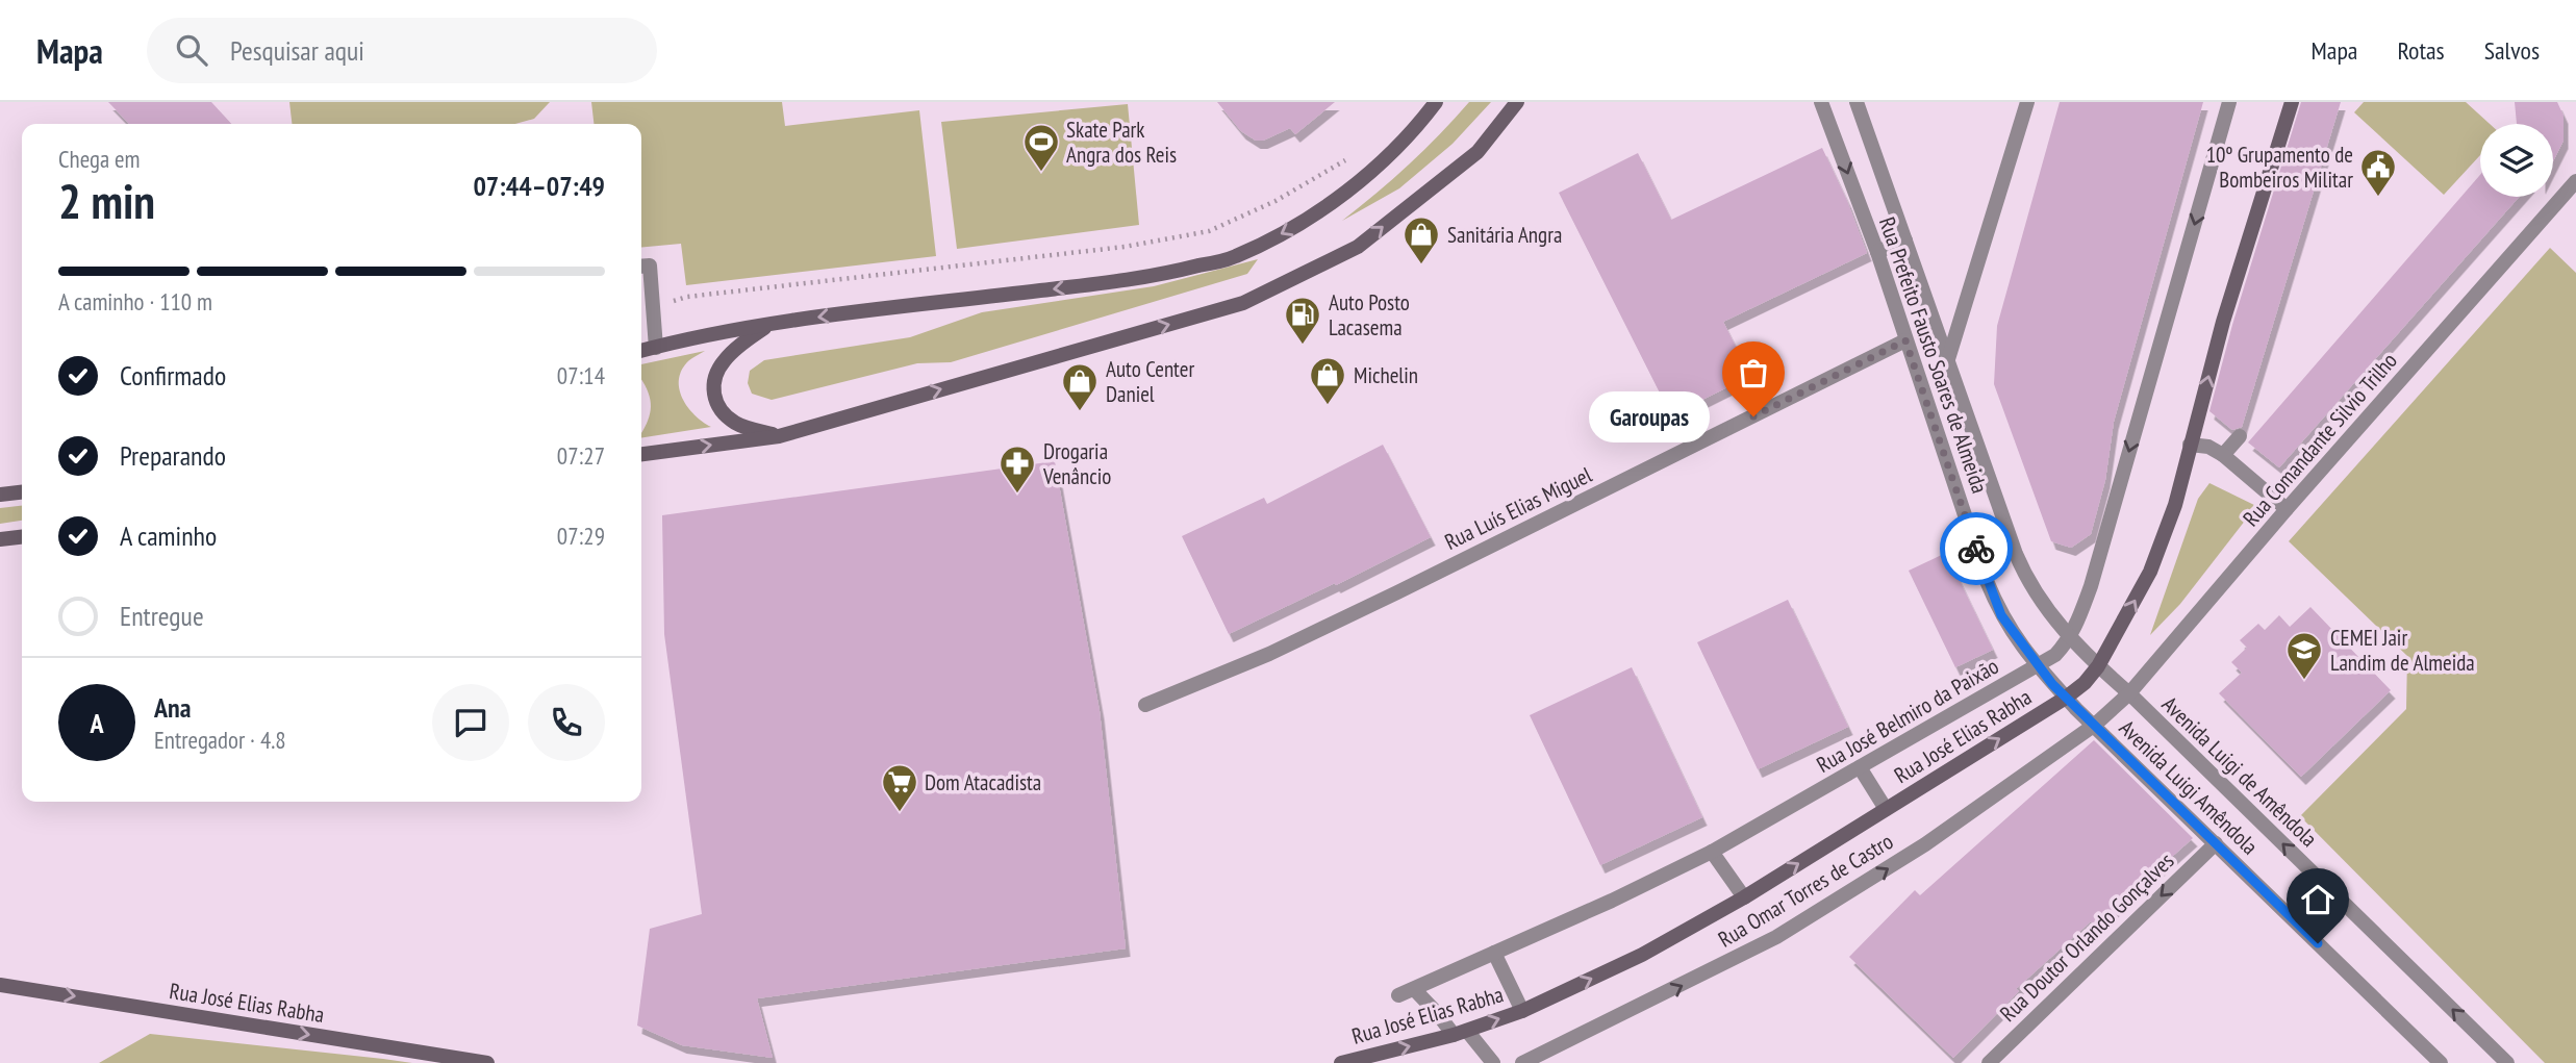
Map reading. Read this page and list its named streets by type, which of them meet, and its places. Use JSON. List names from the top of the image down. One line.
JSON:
{"streets":{"main road":["Rua José Elias Rabha"],"street":["Rua Prefeito Fausto Soares de Almeida","Rua Comandante Silvio Trilho","Rua Luís Elias Miguel","Rua José Belmiro da Paixão","Avenida Luigi de Amêndola","Avenida Luigi Amêndola","Rua Omar Torres de Castro","Rua Doutor Orlando Gonçalves"]},"crossings":[["Rua Prefeito Fausto Soares de Almeida","Rua Luís Elias Miguel"],["Rua Prefeito Fausto Soares de Almeida","Rua José Belmiro da Paixão"],["Rua Prefeito Fausto Soares de Almeida","Rua José Elias Rabha"],["Rua Prefeito Fausto Soares de Almeida","Avenida Luigi de Amêndola"],["Rua Prefeito Fausto Soares de Almeida","Avenida Luigi Amêndola"],["Rua Comandante Silvio Trilho","Avenida Luigi de Amêndola"],["Rua Comandante Silvio Trilho","Avenida Luigi Amêndola"],["Rua Comandante Silvio Trilho","Rua Omar Torres de Castro"],["Rua José Elias Rabha","Avenida Luigi de Amêndola"],["Rua José Elias Rabha","Avenida Luigi Amêndola"],["Avenida Luigi Amêndola","Rua Omar Torres de Castro"],["Avenida Luigi Amêndola","Rua Doutor Orlando Gonçalves"]],"one_way":["Rua José Belmiro da Paixão","Rua José Elias Rabha","Avenida Luigi de Amêndola","Rua Omar Torres de Castro","Rua Doutor Orlando Gonçalves"],"places":{"sports":["Skate Park Angra dos Reis"],"public building":["10º Grupamento de Bombeiros Militar"],"shop":["Sanitária Angra","Michelin","Auto Center Daniel"],"fuel station":["Auto Posto Lacasema"],"other":["Garoupas"],"pharmacy":["Drogaria Venâncio"],"school or university":["CEMEI Jair Landim de Almeida"],"supermarket":["Dom Atacadista"]},"page":{"header":"Mapa","search":"Pesquisar aqui","nav":["Mapa","Rotas","Salvos"],"heading":["2 min","Chega em","07:44–07:49"],"panel":["Ana","Entregador · 4.8"],"bar":"A caminho · 110 m","list":[["Confirmado","07:14"],["Preparando","07:27"],["A caminho","07:29"],"Entregue"],"bubble":"Garoupas","round":"A"}}
